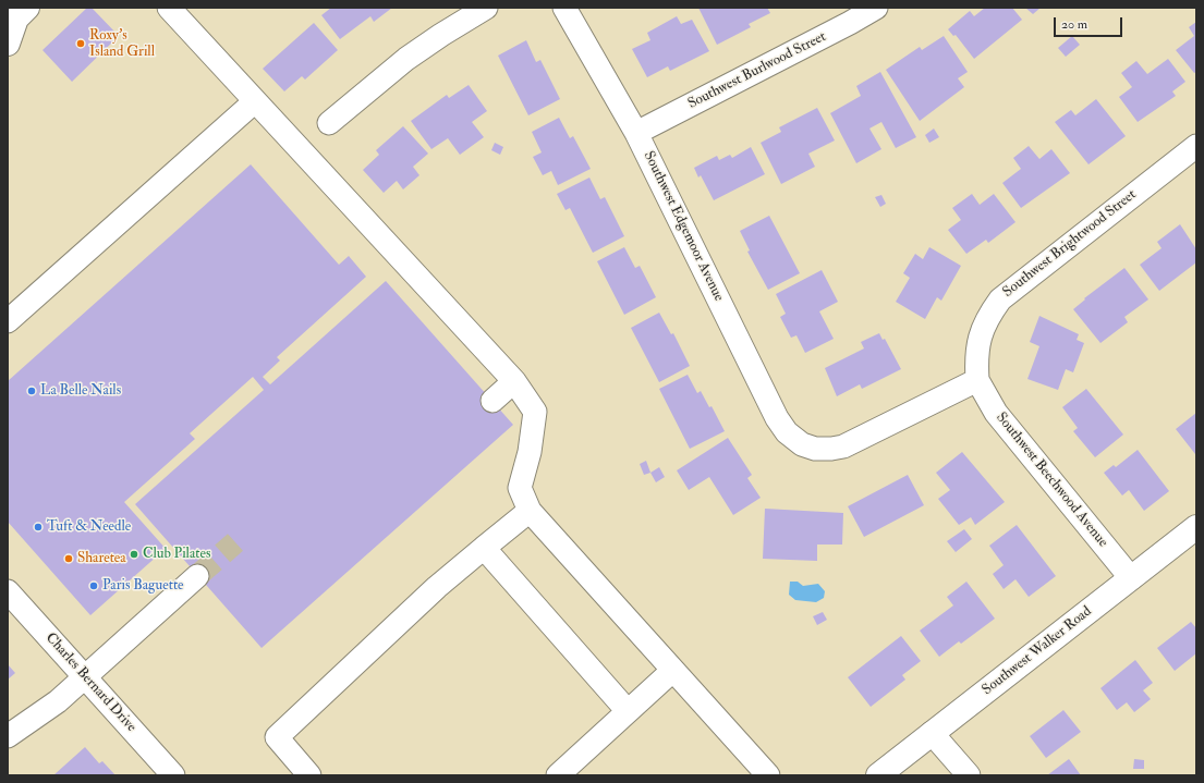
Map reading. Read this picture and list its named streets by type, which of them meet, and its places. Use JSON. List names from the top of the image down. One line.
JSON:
{"streets":{"main road":["Southwest Walker Road"],"street":["Southwest Burlwood Street","Southwest Edgemoor Avenue","Southwest Brightwood Street","Southwest Beechwood Avenue","Charles Bernard Drive"]},"crossings":[["Southwest Burlwood Street","Southwest Edgemoor Avenue"],["Southwest Edgemoor Avenue","Southwest Brightwood Street"],["Southwest Edgemoor Avenue","Southwest Beechwood Avenue"],["Southwest Brightwood Street","Southwest Beechwood Avenue"],["Southwest Beechwood Avenue","Southwest Walker Road"]],"places":["Roxy's Island Grill","La Belle Nails","Tuft & Needle","Club Pilates","Sharetea","Paris Baguette"],"scale_bar":"20 m"}
